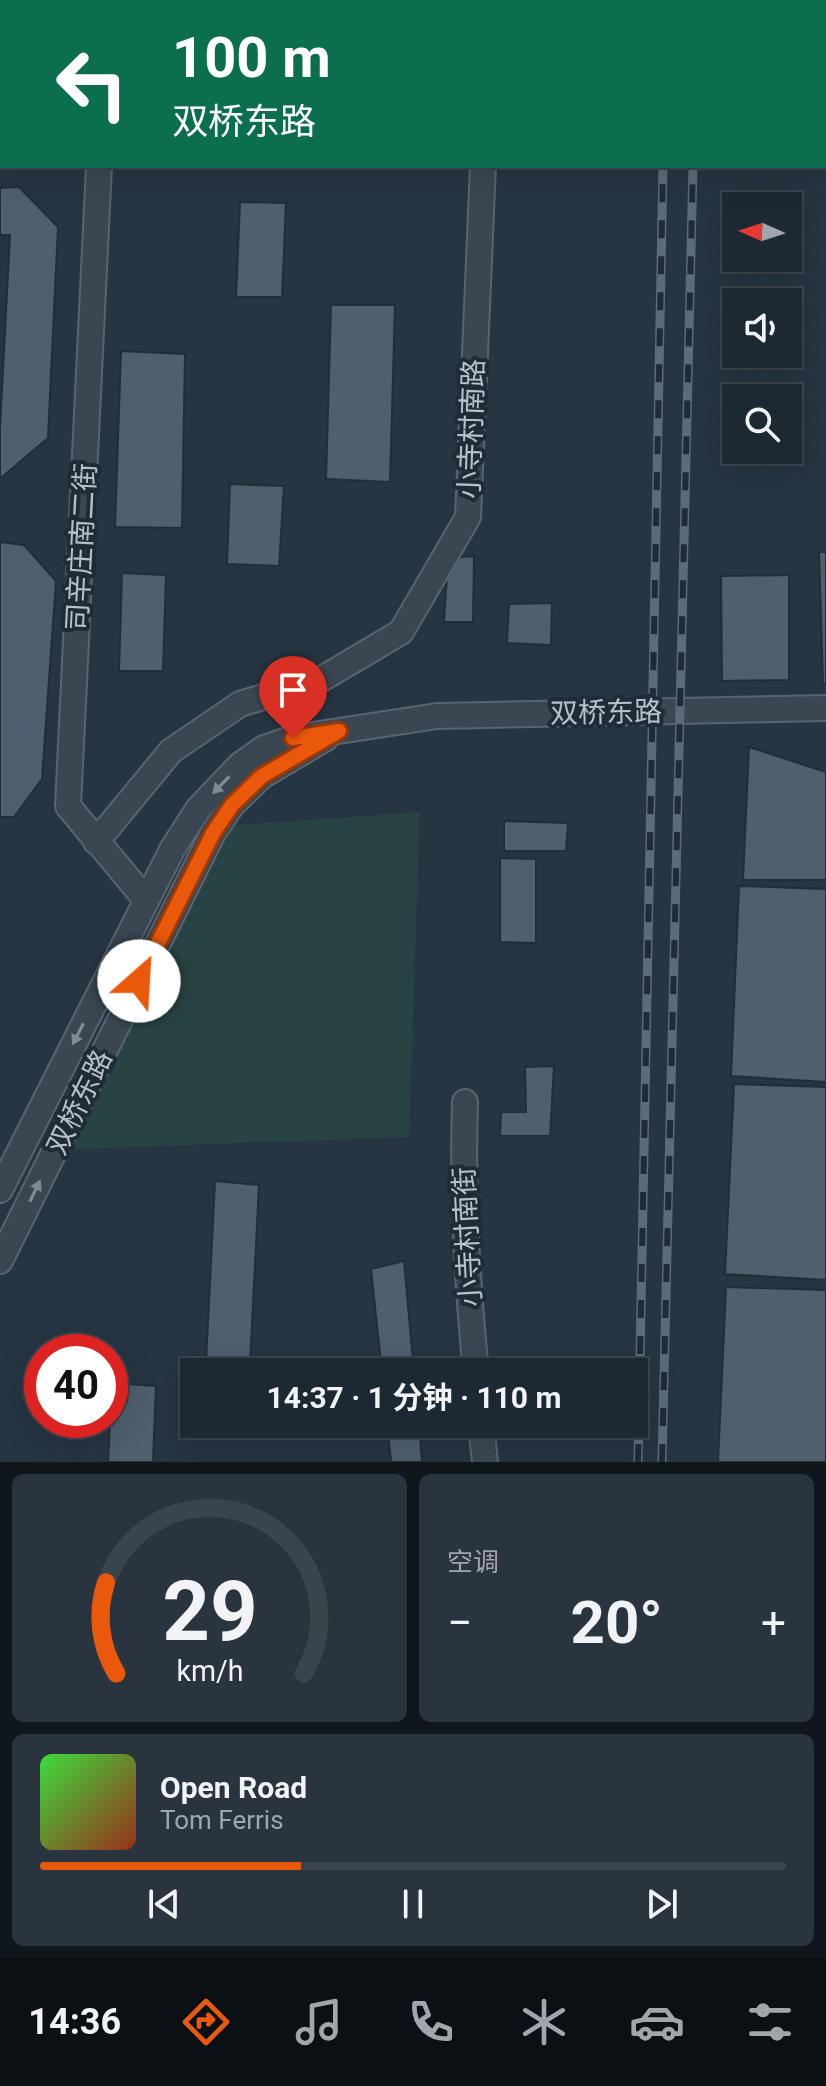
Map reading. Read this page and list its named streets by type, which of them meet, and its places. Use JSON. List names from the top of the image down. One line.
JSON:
{"streets":{"street":["小寺村南路","司辛庄南二街","双桥东路","小寺村南街"]},"crossings":[["小寺村南路","司辛庄南二街"],["司辛庄南二街","双桥东路"]],"north":"left","page":{"turn":["100 m","双桥东路"],"limit":"40","trip":"14:37 · 1 分钟 · 110 m","tile":"空调","heat":["−","20°","+"],"song":["Open Road","Tom Ferris"],"tabs":"14:36","gauge":["29","km/h"]}}
